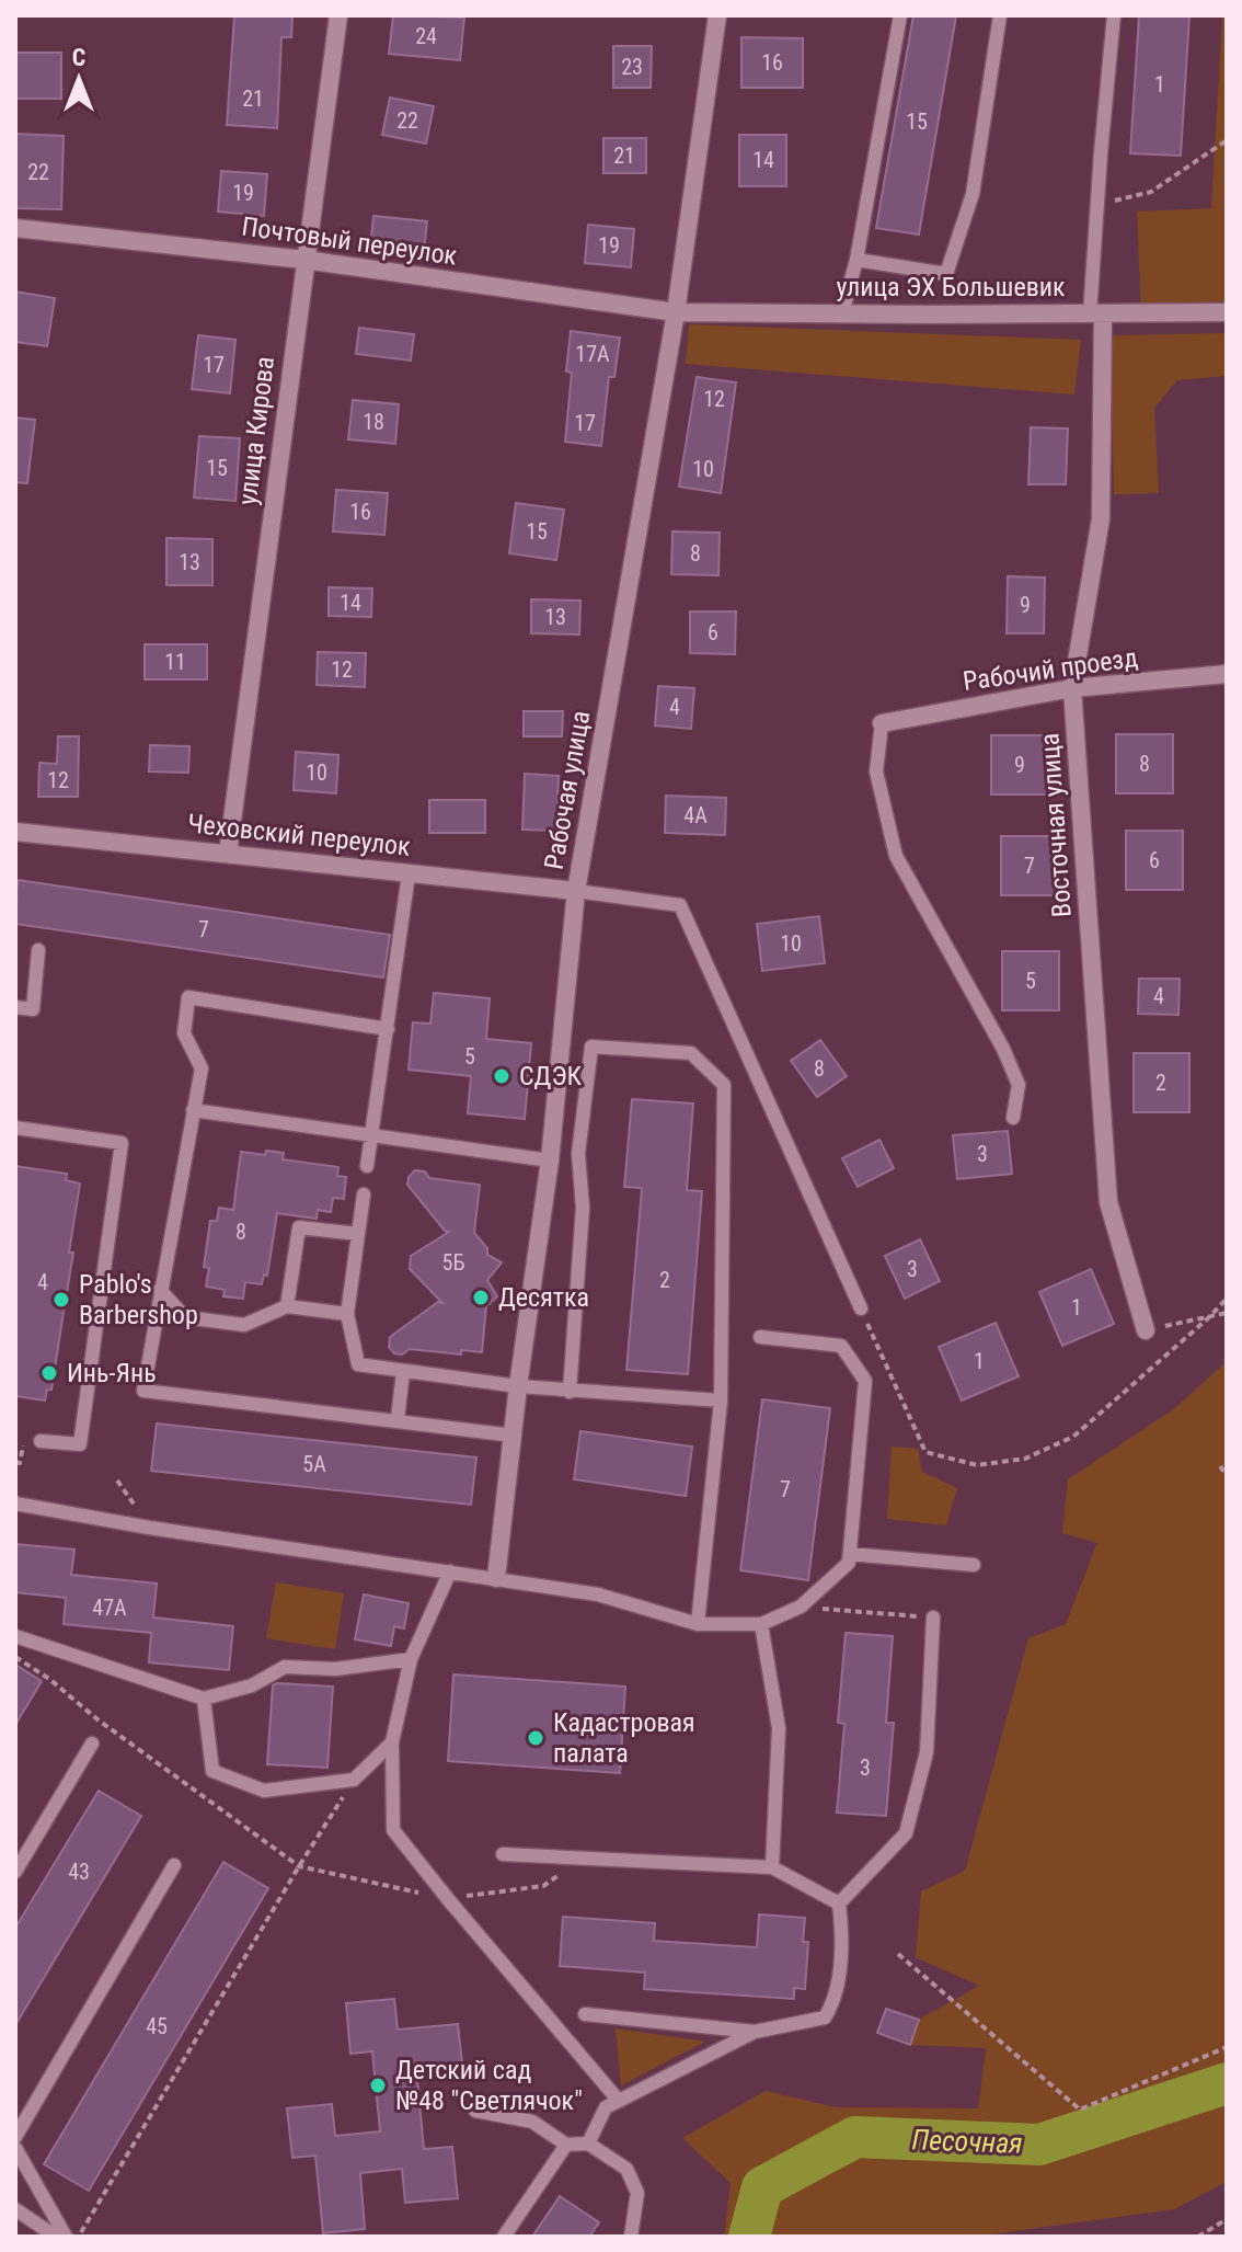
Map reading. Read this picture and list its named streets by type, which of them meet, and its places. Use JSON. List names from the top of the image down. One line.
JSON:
{"streets":{"street":["Почтовый переулок","улица ЭХ Большевик","улица Кирова","Рабочий проезд","Рабочая улица","Восточная улица","Чеховский переулок"]},"crossings":[["Почтовый переулок","улица ЭХ Большевик"],["Почтовый переулок","улица Кирова"],["Почтовый переулок","Рабочая улица"],["улица ЭХ Большевик","Рабочая улица"],["улица ЭХ Большевик","Восточная улица"],["улица Кирова","Чеховский переулок"],["Рабочий проезд","Восточная улица"],["Рабочая улица","Чеховский переулок"]],"water":["Песочная"],"places":["СДЭК","Десятка","Pablo's Barbershop","Инь-Янь","Кадастровая палата","Детский сад №48 \"Светлячок\""],"house_numbers":["24","16","23","1","21","22","15","21","14","22","19","19","17А","17","12","18","17","15","10","16","15","8","13","14","9","13","6","11","12","4","8","9","10","12","4А","6","7","7","10","5","4","5","8","2","3","8","5Б","3","2","4","1","1","5А","7","47А","3","43","45"],"north":"top"}
